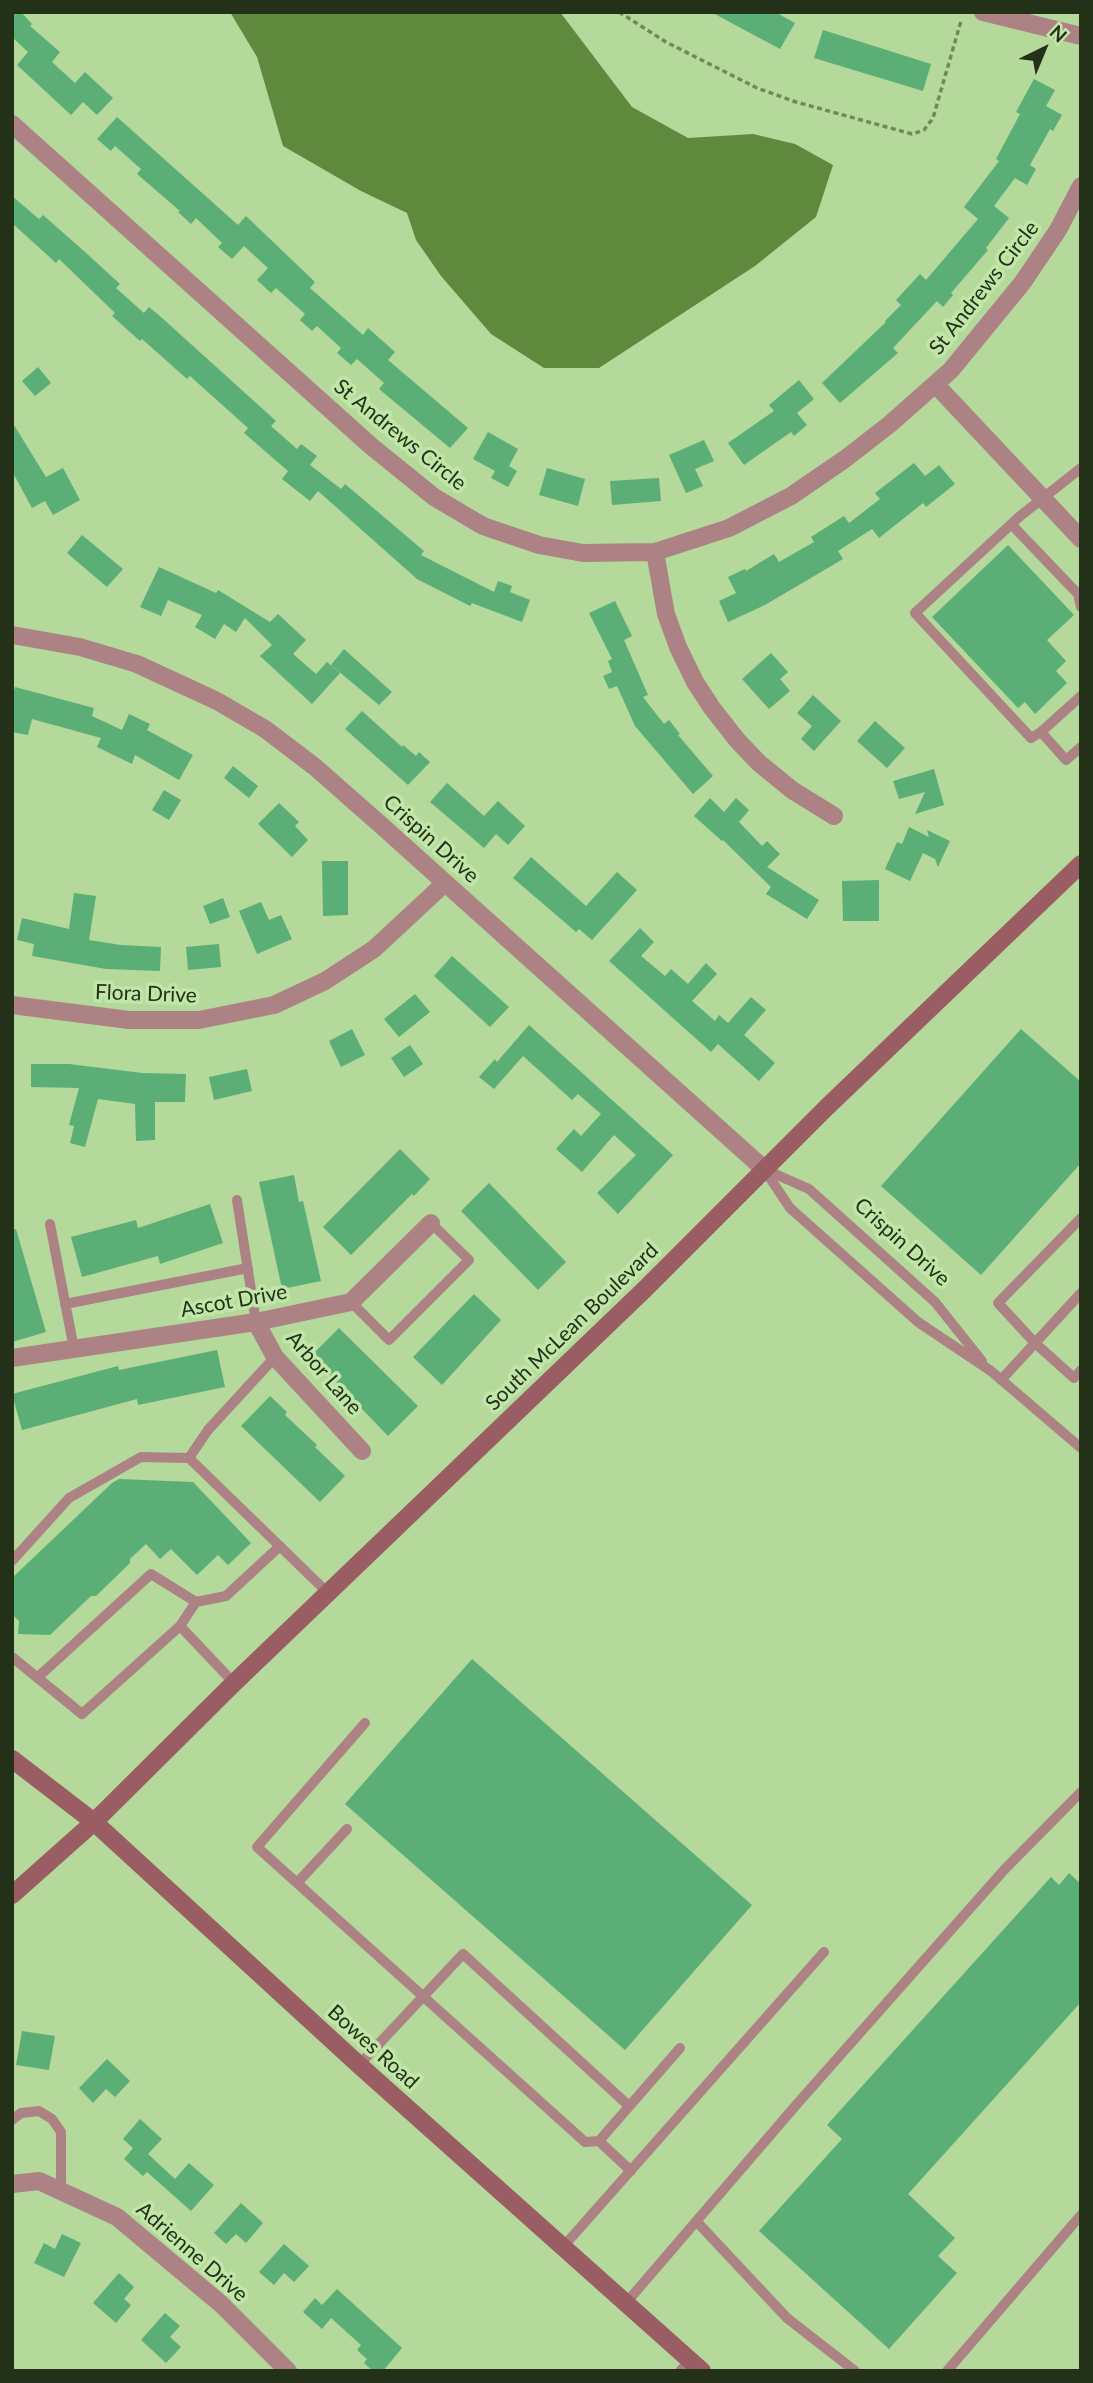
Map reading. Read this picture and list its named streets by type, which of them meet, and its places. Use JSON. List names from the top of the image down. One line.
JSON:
{"streets":{"main road":["South McLean Boulevard","Bowes Road"],"street":["St Andrews Circle","Crispin Drive","Flora Drive","Ascot Drive","Arbor Lane","Adrienne Drive"]},"crossings":[["Crispin Drive","Flora Drive"],["Crispin Drive","South McLean Boulevard"],["Ascot Drive","Arbor Lane"],["South McLean Boulevard","Bowes Road"]],"north":"top right"}
